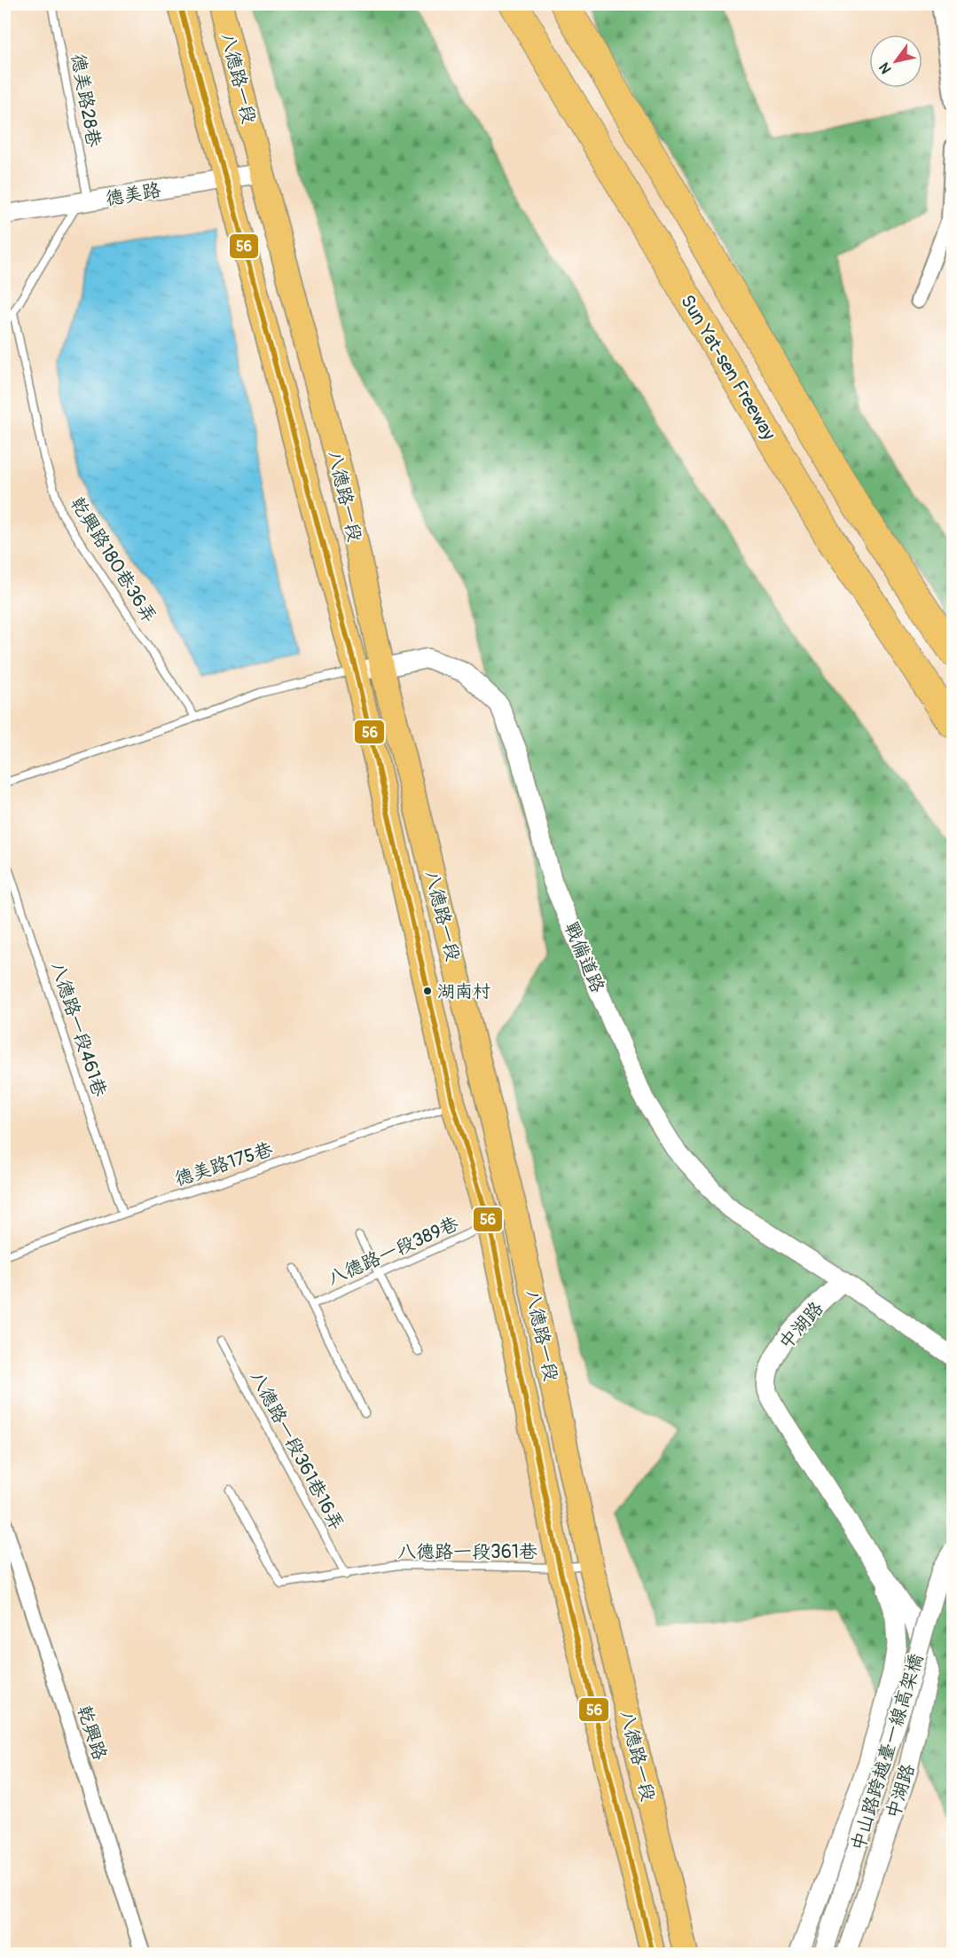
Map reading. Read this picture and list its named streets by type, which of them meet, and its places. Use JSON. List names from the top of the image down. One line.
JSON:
{"streets":{"highway":["Sun Yat-sen Freeway"],"main road":["八德路一段"],"street":["德美路","戰備道路","中湖路","乾興路","中山路跨越臺一線高架橋"],"lane":["德美路28巷","乾興路180巷36弄","八德路一段461巷","德美路175巷","八德路一段389巷","八德路一段361巷16弄","八德路一段361巷"]},"crossings":[["八德路一段","德美路"],["八德路一段","戰備道路"],["八德路一段","德美路175巷"],["八德路一段","八德路一段389巷"],["八德路一段","八德路一段361巷"],["德美路28巷","德美路"],["戰備道路","中湖路"],["八德路一段461巷","德美路175巷"],["八德路一段361巷16弄","八德路一段361巷"]],"places":["湖南村"],"lines":["transit line 56"],"north":"bottom left"}
